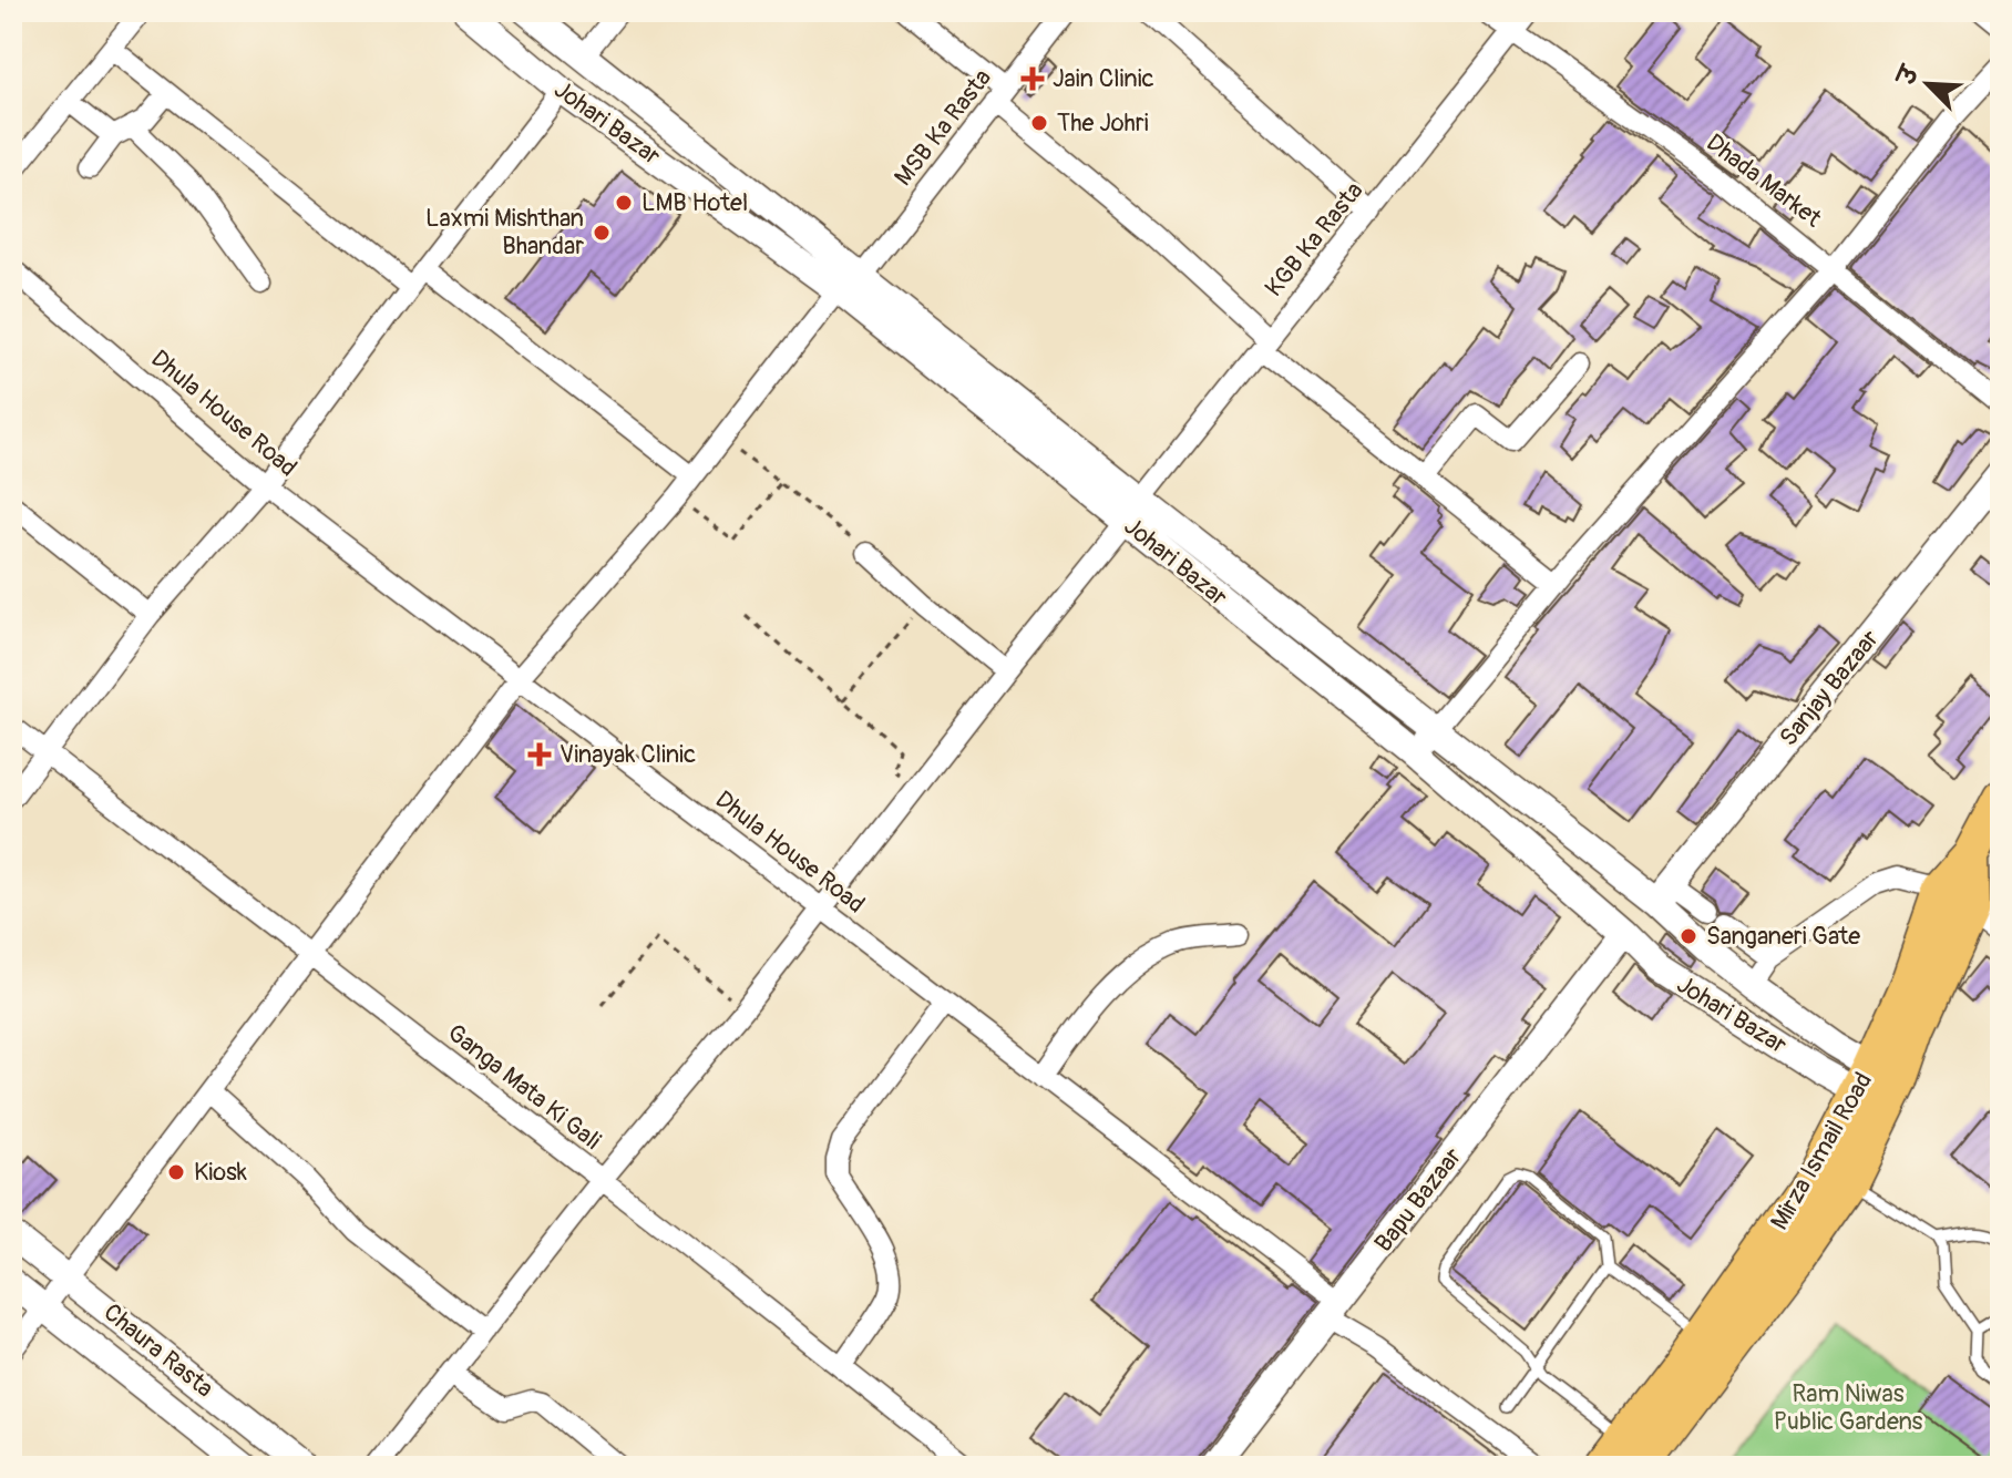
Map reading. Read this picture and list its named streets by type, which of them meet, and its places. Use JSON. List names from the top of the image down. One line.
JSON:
{"streets":{"highway":["Mirza Ismail Road"],"street":["Johari Bazar","MSB Ka Rasta","Dhada Market","KGB Ka Rasta","Dhula House Road","Sanjay Bazaar","Ganga Mata Ki Gali","Bapu Bazaar","Chaura Rasta"]},"crossings":[["Johari Bazar","MSB Ka Rasta"],["Johari Bazar","KGB Ka Rasta"],["Johari Bazar","Sanjay Bazaar"],["Johari Bazar","Mirza Ismail Road"],["Johari Bazar","Bapu Bazaar"],["MSB Ka Rasta","Dhula House Road"],["MSB Ka Rasta","Ganga Mata Ki Gali"],["MSB Ka Rasta","Chaura Rasta"],["Dhada Market","KGB Ka Rasta"],["KGB Ka Rasta","Dhula House Road"],["KGB Ka Rasta","Ganga Mata Ki Gali"],["Dhula House Road","Bapu Bazaar"]],"parks":["Ram Niwas Public Gardens"],"places":{"health":["Jain Clinic","Vinayak Clinic"],"other":["The Johri","LMB Hotel","Laxmi Mishthan Bhandar","Sanganeri Gate","Kiosk"]},"north":"top left"}
